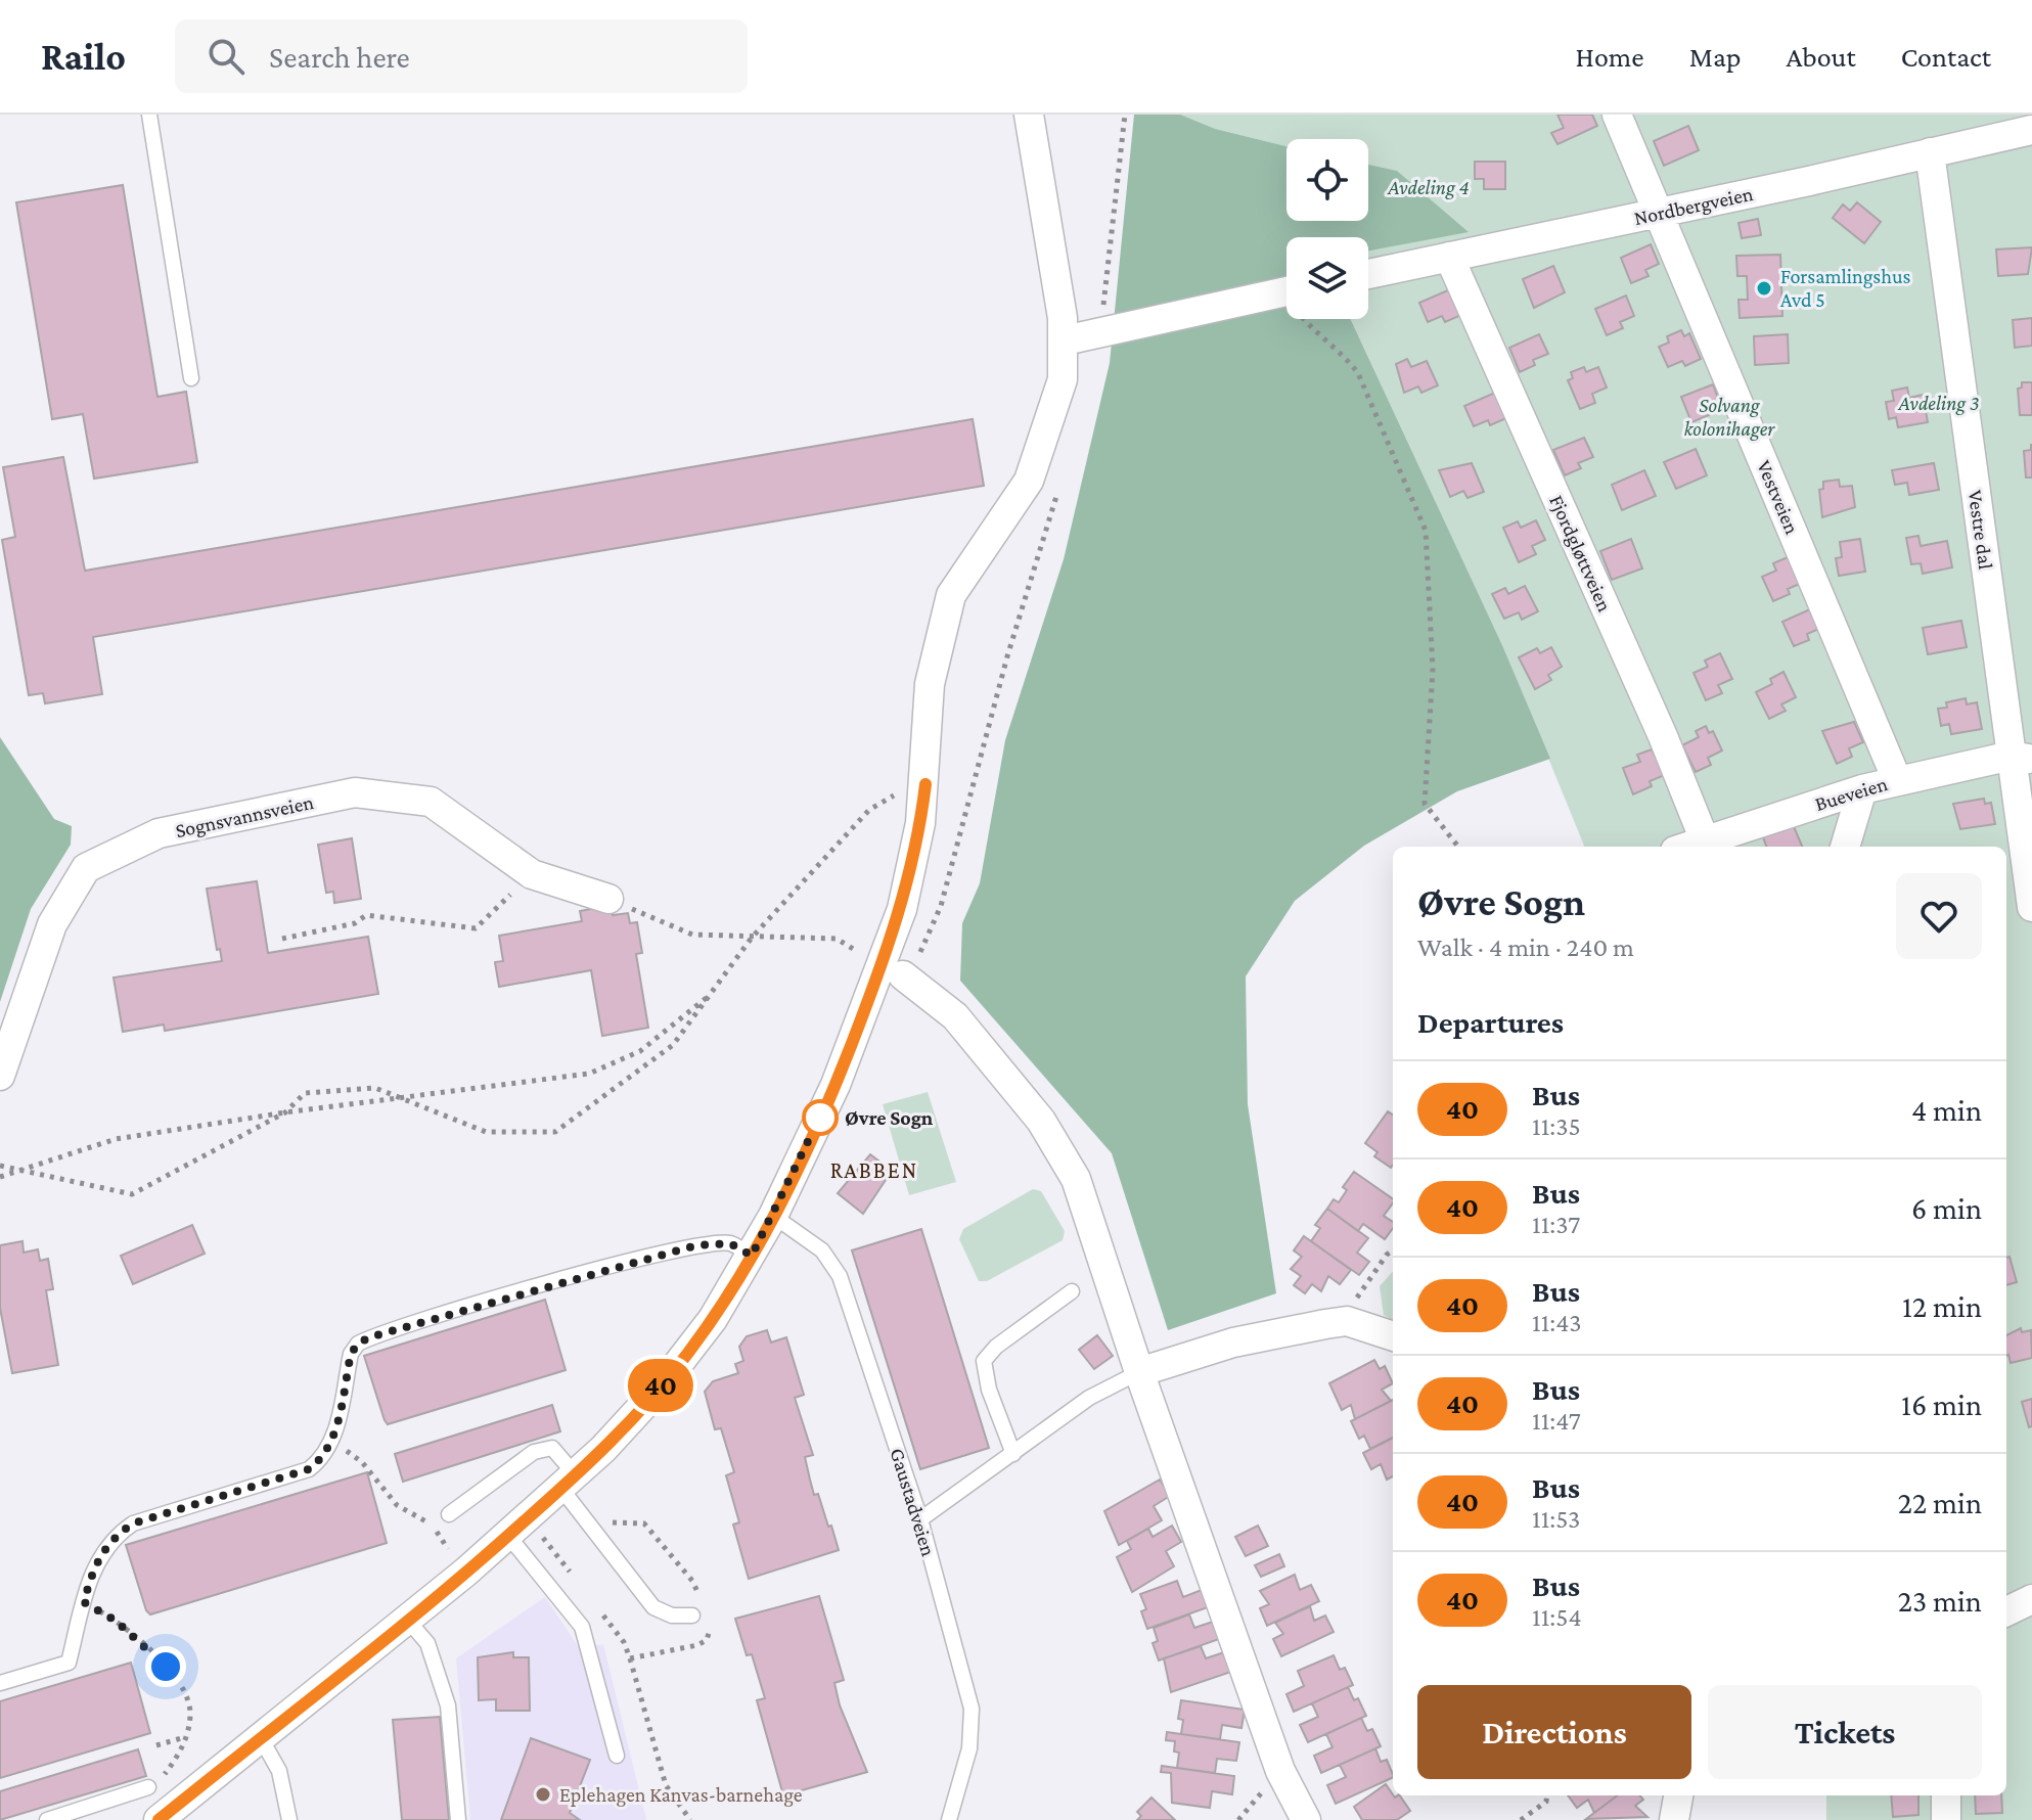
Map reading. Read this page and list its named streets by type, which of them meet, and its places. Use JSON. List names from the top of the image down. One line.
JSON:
{"streets":{"street":["Nordbergveien","Vestveien","Vestre dal","Fjordgløttveien","Bueveien","Sognsvannsveien"],"lane":["Gaustadveien"]},"crossings":[["Nordbergveien","Vestveien"],["Nordbergveien","Vestre dal"],["Nordbergveien","Fjordgløttveien"],["Vestveien","Bueveien"],["Vestre dal","Bueveien"],["Fjordgløttveien","Bueveien"]],"districts":["RABBEN"],"parks":["Avdeling 4","Avdeling 3","Solvang kolonihager"],"places":["Forsamlingshus Avd 5","Øvre Sogn","Eplehagen Kanvas-barnehage"],"lines":["bus line 40"],"page":{"header":"Railo","search":"Search here","nav":["Home","Map","About","Contact"],"on_map":"40","heading":[["Øvre Sogn","Walk · 4 min · 240 m"],"Departures"],"list":[{"mark":"40","name":"Bus","note":"11:35","value":"4 min"},{"mark":"40","name":"Bus","note":"11:37","value":"6 min"},{"mark":"40","name":"Bus","note":"11:43","value":"12 min"},{"mark":"40","name":"Bus","note":"11:47","value":"16 min"},{"mark":"40","name":"Bus","note":"11:53","value":"22 min"},{"mark":"40","name":"Bus","note":"11:54","value":"23 min"}],"buttons":["Directions","Tickets"]}}
